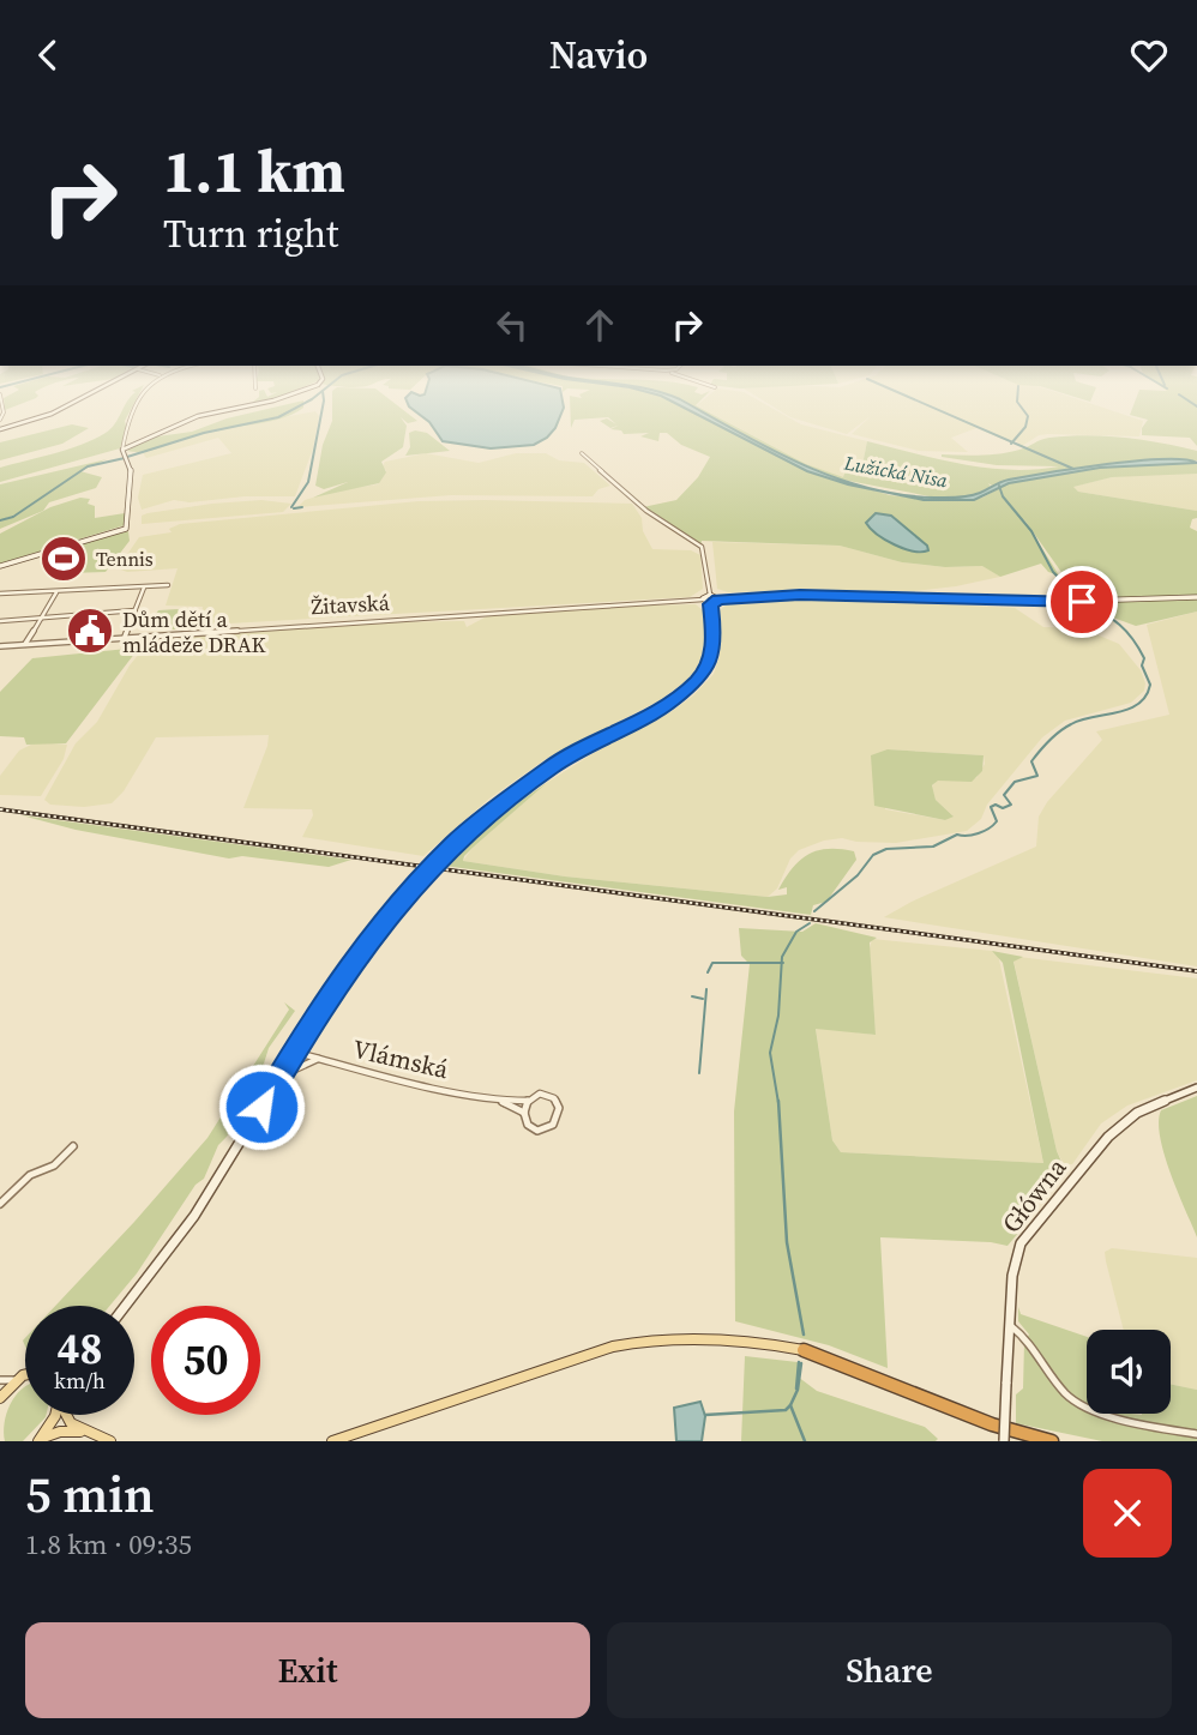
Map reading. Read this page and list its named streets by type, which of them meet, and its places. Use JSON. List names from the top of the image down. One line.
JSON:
{"streets":{"main road":["Główna"],"street":["Žitavská","Vlámská"]},"water":["Lužická Nisa"],"places":{"sports":["Tennis"],"public building":["Dům dětí a mládeže DRAK"]},"page":{"header":"Navio","turn":["1.1 km","Turn right"],"speed":"48 km/h","limit":"50","heading":["5 min","1.8 km · 09:35"],"buttons":["Exit","Share"]}}
